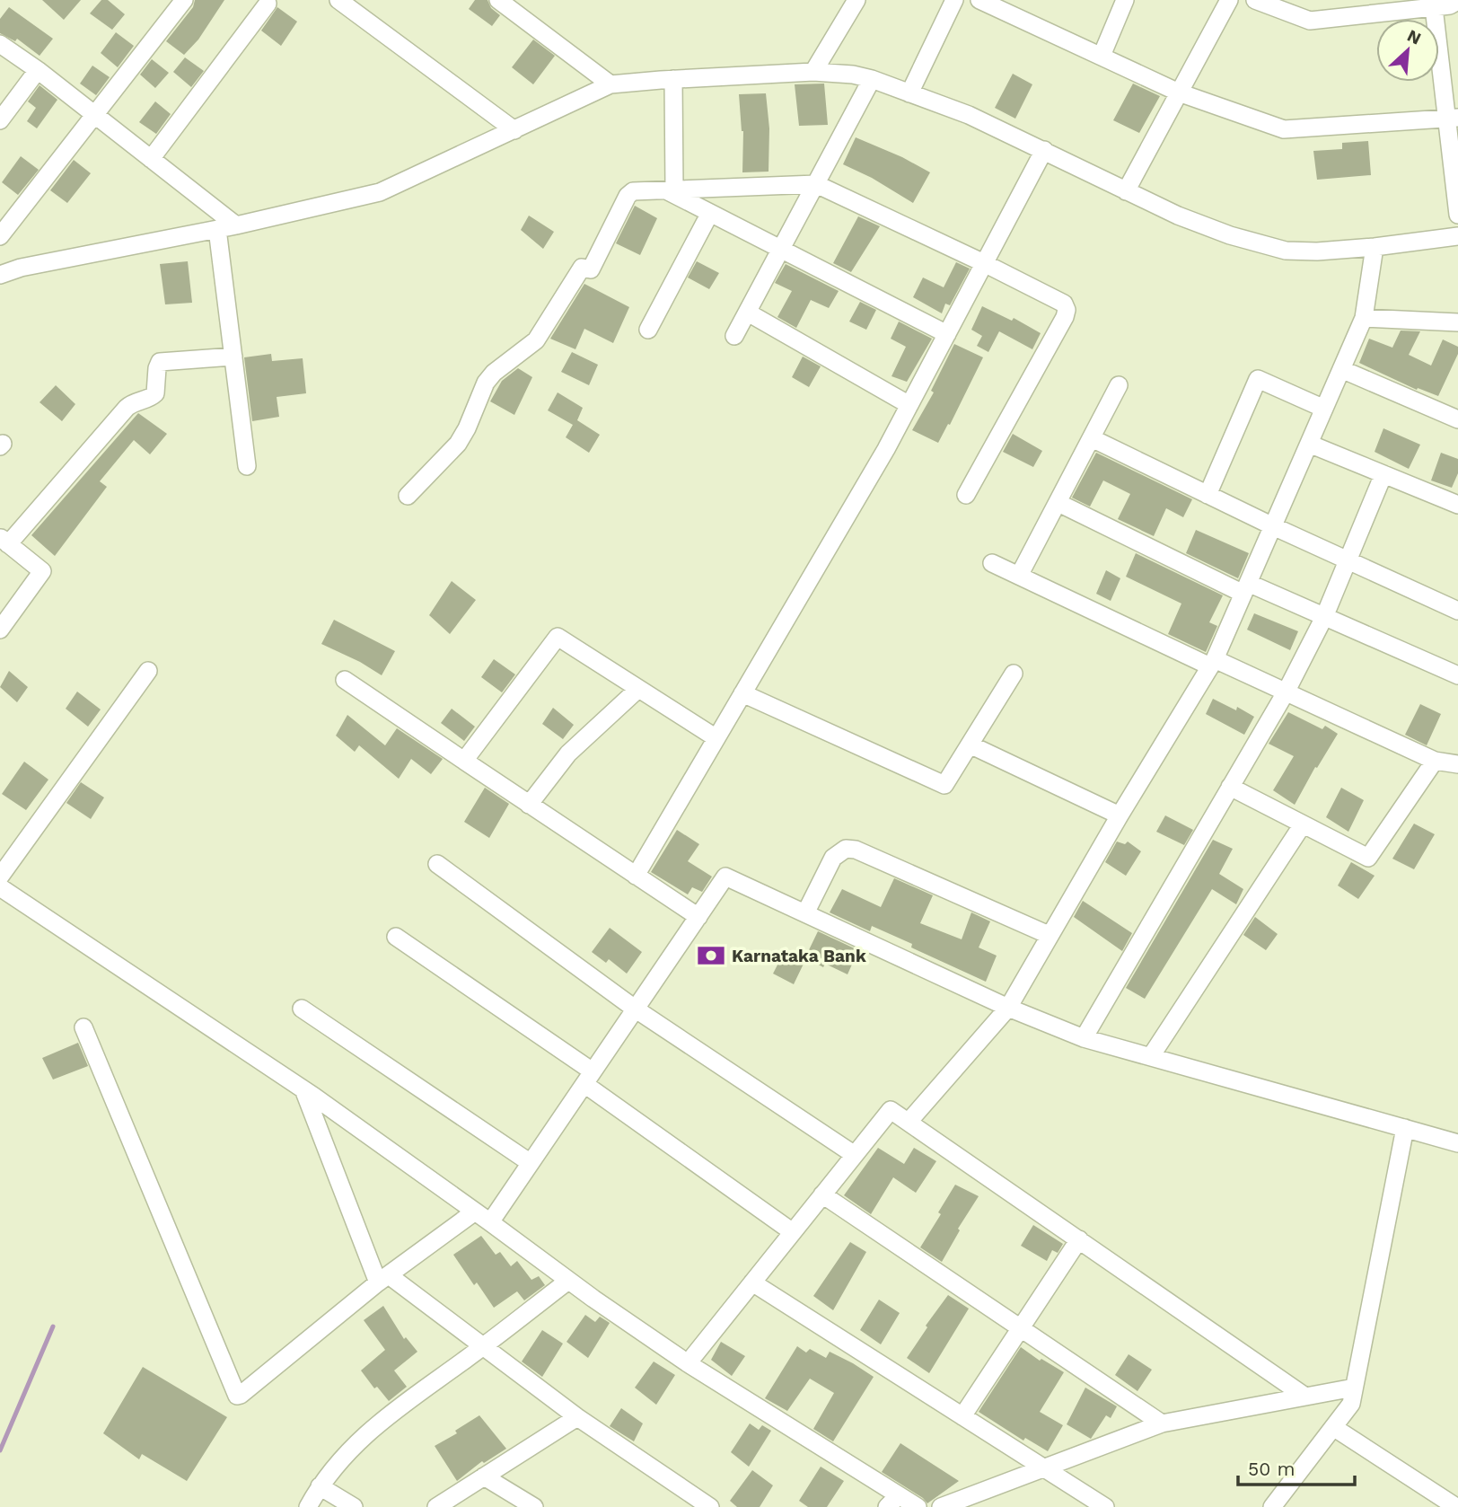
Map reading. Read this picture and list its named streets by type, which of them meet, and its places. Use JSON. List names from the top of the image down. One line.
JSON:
{"places":{"bank":["Karnataka Bank"]},"scale_bar":"50 m","north":"top right"}
